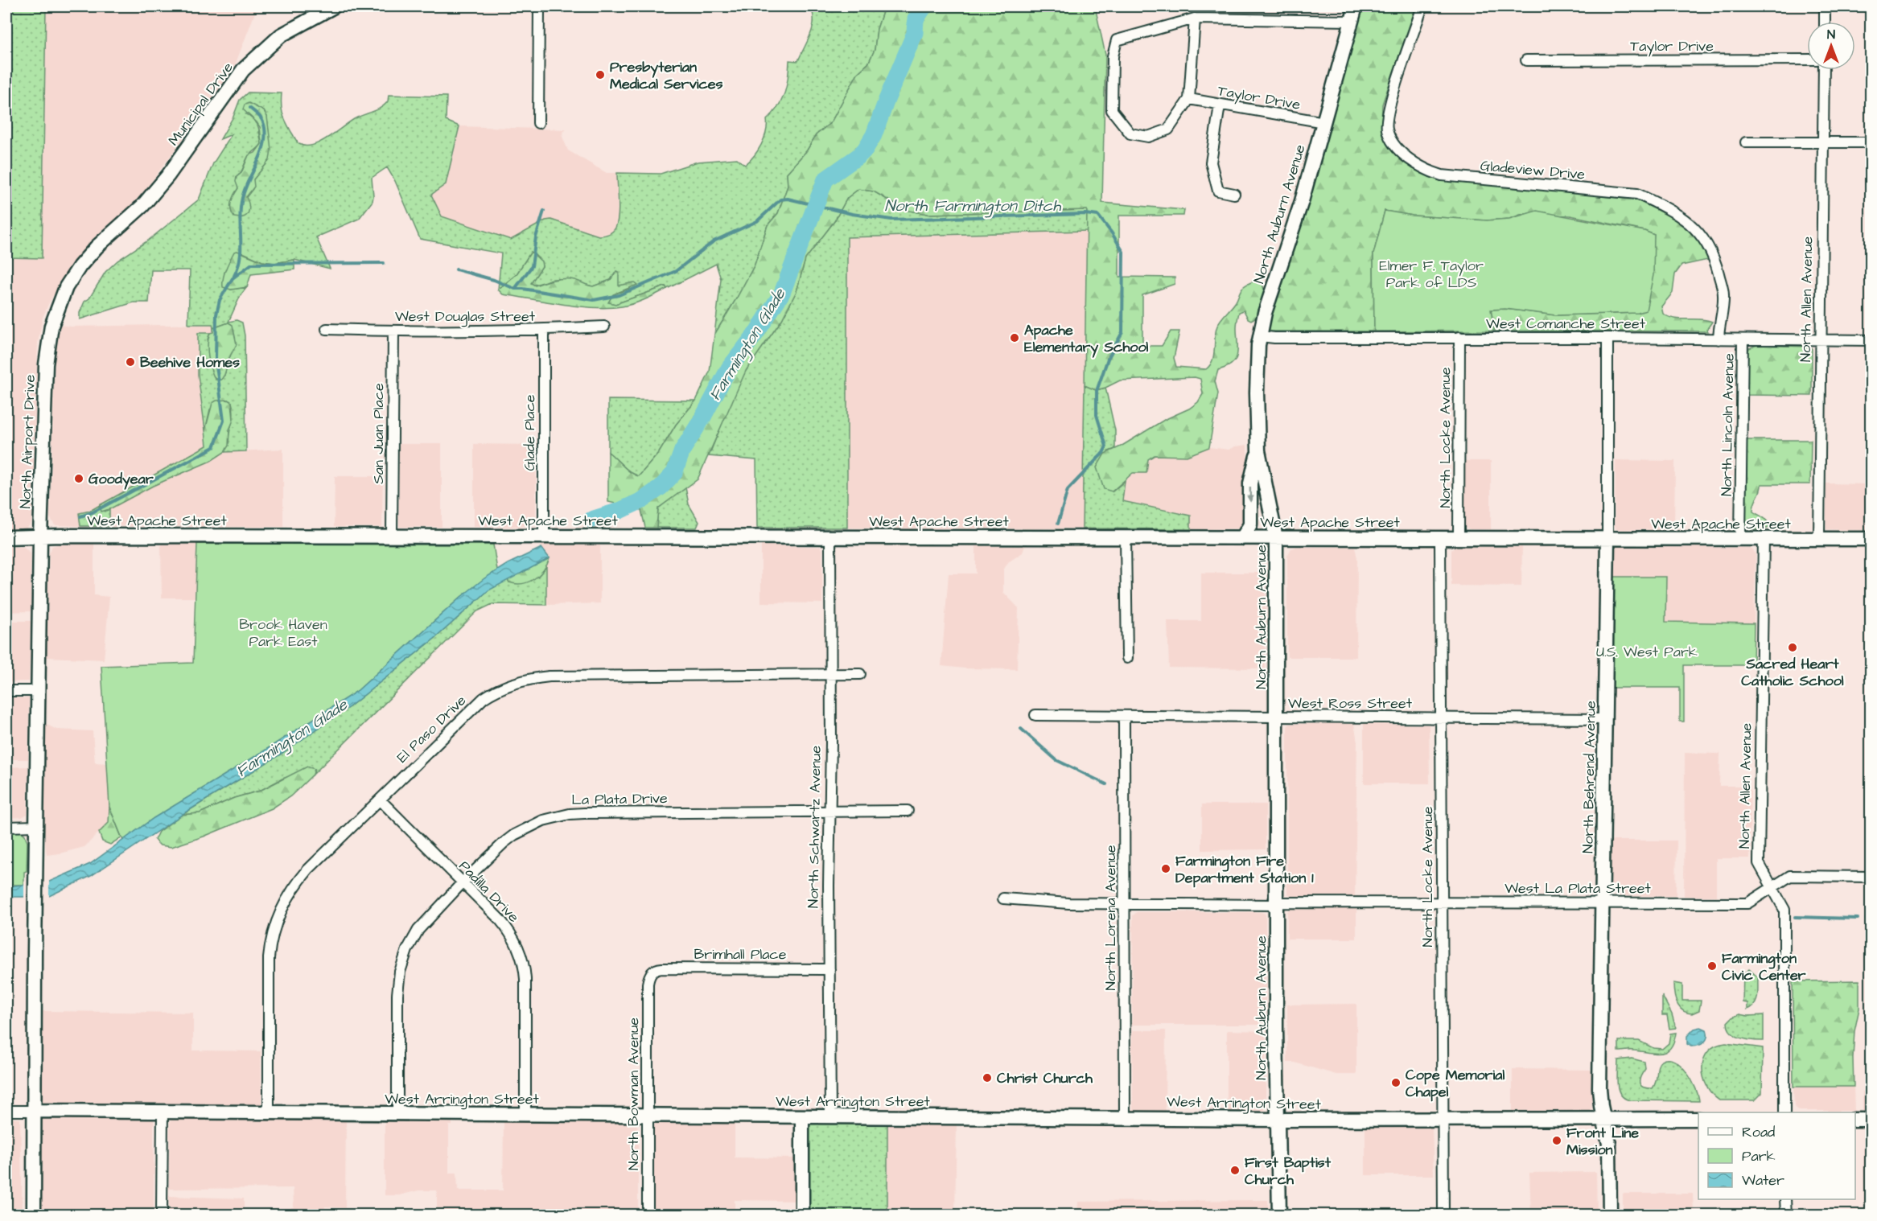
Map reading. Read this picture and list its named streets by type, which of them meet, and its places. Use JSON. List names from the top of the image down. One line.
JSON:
{"streets":{"main road":["Municipal Drive","North Auburn Avenue","North Airport Drive","West Apache Street","North Behrend Avenue","West Arrington Street"],"street":["Taylor Drive","Gladeview Drive","North Allen Avenue","West Douglas Street","West Comanche Street","North Lincoln Avenue","Glade Place","San Juan Place","North Locke Avenue","West Ross Street","El Paso Drive","La Plata Drive","North Schwartz Avenue","West La Plata Street","Padilla Drive","North Lorena Avenue","Brimhall Place","North Bowman Avenue"]},"crossings":[["Taylor Drive","North Auburn Avenue"],["Municipal Drive","North Airport Drive"],["Gladeview Drive","West Comanche Street"],["North Auburn Avenue","West Comanche Street"],["North Auburn Avenue","West Apache Street"],["North Auburn Avenue","West Ross Street"],["North Auburn Avenue","West La Plata Street"],["North Auburn Avenue","West Arrington Street"],["North Allen Avenue","West Comanche Street"],["North Allen Avenue","West Apache Street"],["North Allen Avenue","West La Plata Street"],["West Douglas Street","Glade Place"],["West Douglas Street","San Juan Place"],["West Comanche Street","North Lincoln Avenue"],["West Comanche Street","North Locke Avenue"],["West Comanche Street","North Behrend Avenue"],["North Lincoln Avenue","West Apache Street"],["Glade Place","West Apache Street"],["San Juan Place","West Apache Street"],["North Locke Avenue","West Apache Street"],["North Locke Avenue","West Ross Street"],["North Locke Avenue","West La Plata Street"],["North Locke Avenue","West Arrington Street"],["North Airport Drive","West Apache Street"],["North Airport Drive","West Arrington Street"],["West Apache Street","North Behrend Avenue"],["West Apache Street","North Schwartz Avenue"],["West Ross Street","North Behrend Avenue"],["West Ross Street","North Lorena Avenue"],["El Paso Drive","North Schwartz Avenue"],["El Paso Drive","Padilla Drive"],["El Paso Drive","West Arrington Street"],["North Behrend Avenue","West La Plata Street"],["North Behrend Avenue","West Arrington Street"],["La Plata Drive","North Schwartz Avenue"],["La Plata Drive","Padilla Drive"],["La Plata Drive","West Arrington Street"],["North Schwartz Avenue","Brimhall Place"],["North Schwartz Avenue","West Arrington Street"],["West La Plata Street","North Lorena Avenue"],["Padilla Drive","West Arrington Street"],["North Lorena Avenue","West Arrington Street"],["Brimhall Place","North Bowman Avenue"],["North Bowman Avenue","West Arrington Street"]],"water":["North Farmington Ditch","Farmington Glade"],"parks":["Elmer F. Taylor Park of LDS","Brook Haven Park East","U.S. West Park"],"places":["Presbyterian Medical Services","Apache Elementary School","Beehive Homes","Goodyear","Sacred Heart Catholic School","Farmington Fire Department Station 1","Farmington Civic Center","Christ Church","Cope Memorial Chapel","Front Line Mission","First Baptist Church"],"legend":["Road","Park","Water"],"north":"top"}
